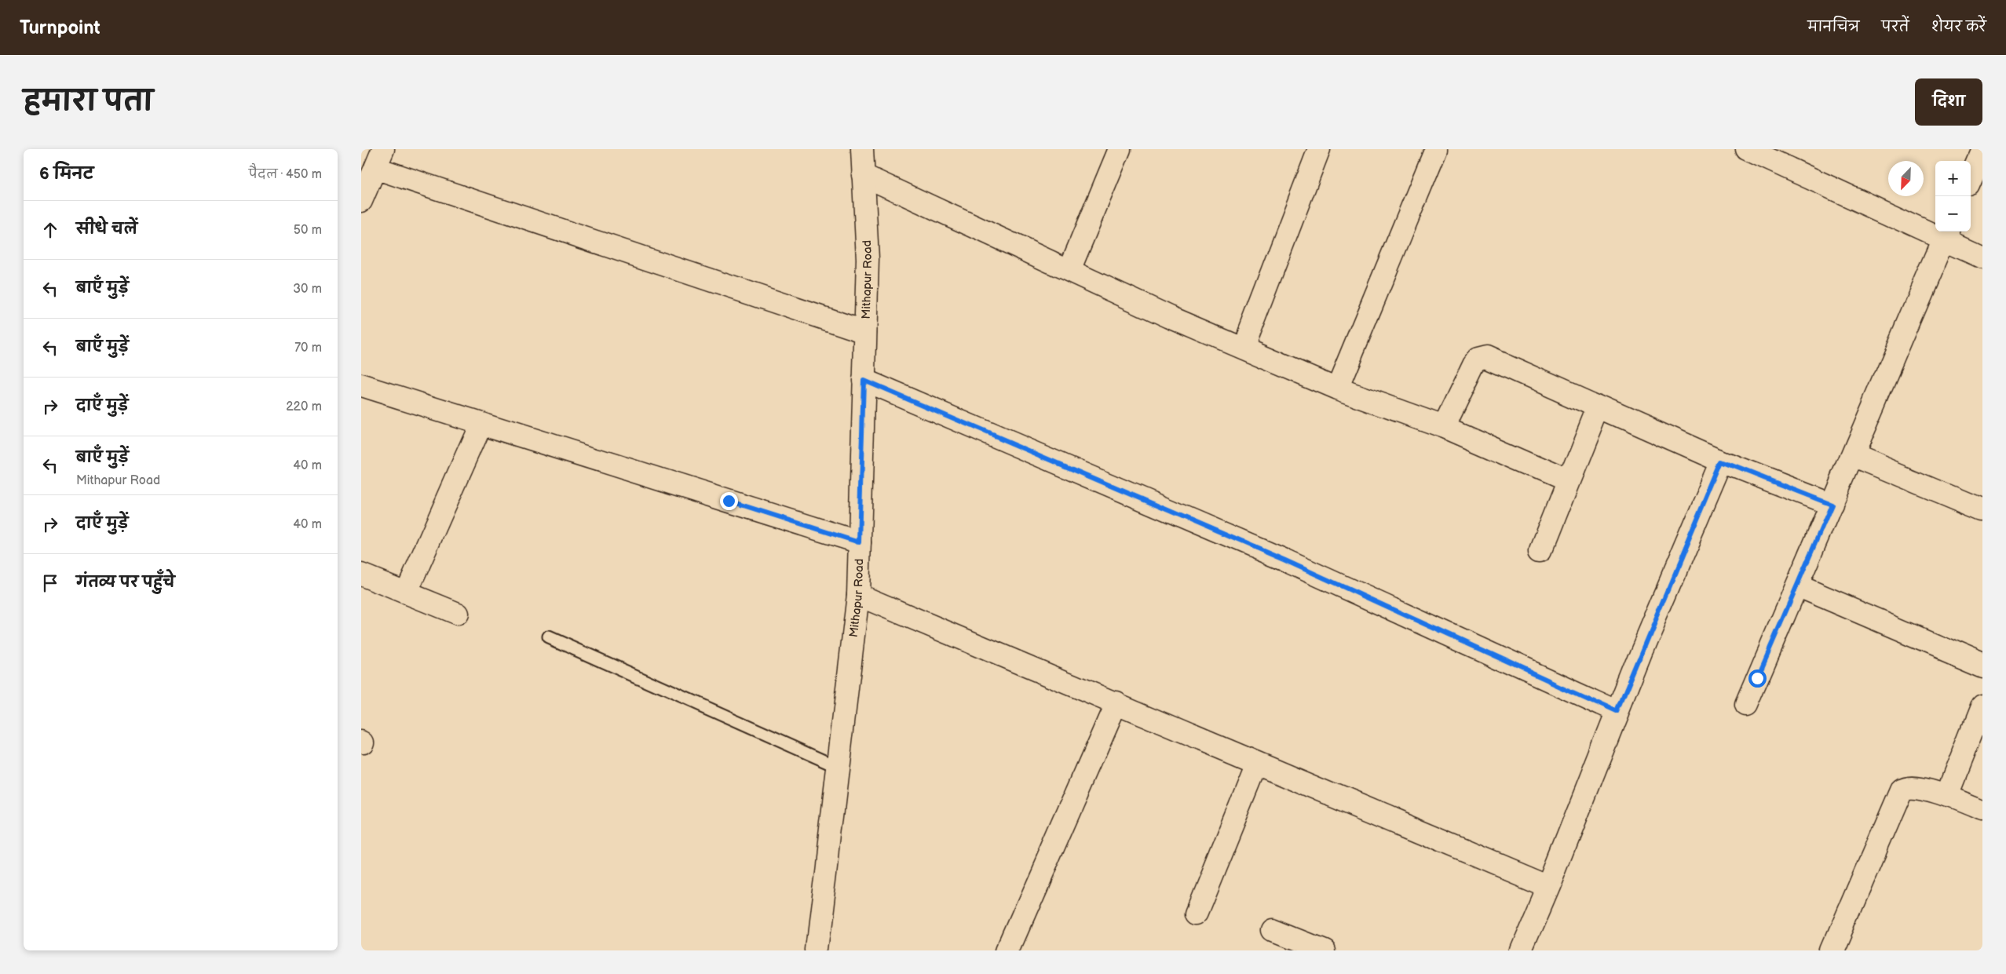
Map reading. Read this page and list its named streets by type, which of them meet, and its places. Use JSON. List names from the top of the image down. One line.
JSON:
{"streets":{"street":["Mithapur Road"]},"north":"bottom left","page":{"header":"Turnpoint","nav":["मानचित्र","परतें","शेयर करें"],"title":"हमारा पता","buttons":"दिशा","heading":["6 मिनट","पैदल · 450 m"],"map_buttons":["+","−"],"list":[["सीधे चलें","50 m"],["बाएँ मुड़ें","30 m"],["बाएँ मुड़ें","70 m"],["दाएँ मुड़ें","220 m"],["बाएँ मुड़ें","Mithapur Road","40 m"],["दाएँ मुड़ें","40 m"],"गंतव्य पर पहुँचे"]}}
